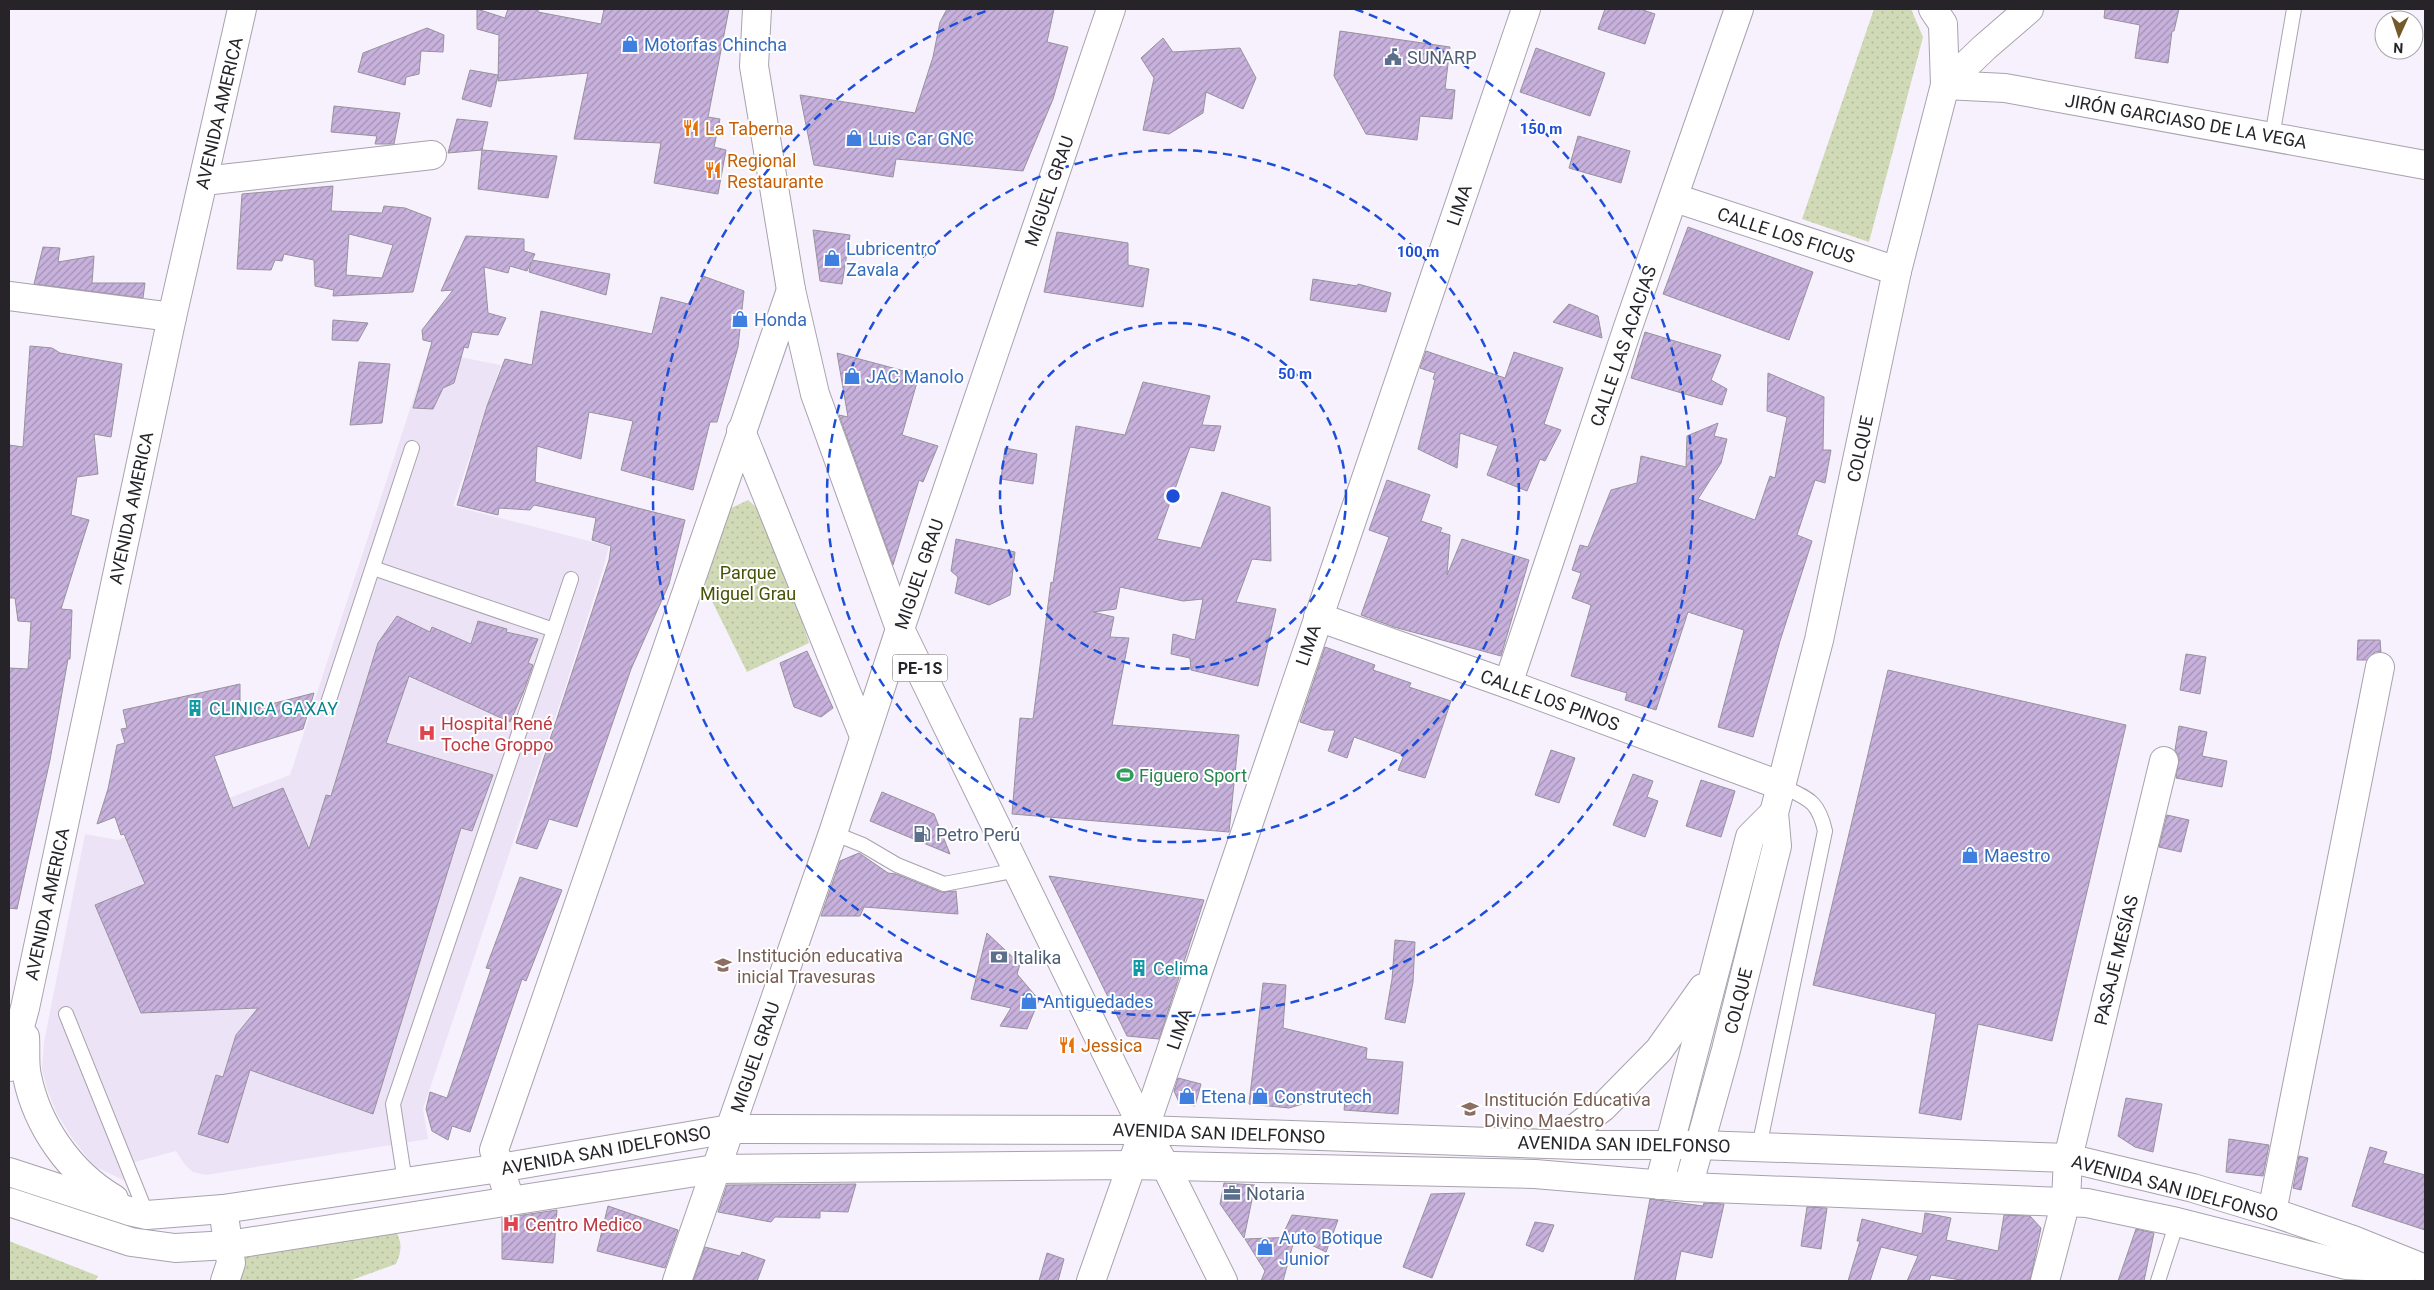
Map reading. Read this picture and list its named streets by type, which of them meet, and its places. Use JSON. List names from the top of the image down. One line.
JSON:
{"streets":{"main road":["AVENIDA AMERICA","JIRÓN GARCIASO DE LA VEGA","MIGUEL GRAU","LIMA","CALLE LOS FICUS","CALLE LAS ACACIAS","COLQUE","PE-1S","CALLE LOS PINOS","PASAJE MESÍAS","AVENIDA SAN IDELFONSO"]},"crossings":[["JIRÓN GARCIASO DE LA VEGA","COLQUE"],["MIGUEL GRAU","PE-1S"],["MIGUEL GRAU","AVENIDA SAN IDELFONSO"],["LIMA","PE-1S"],["LIMA","CALLE LOS PINOS"],["LIMA","AVENIDA SAN IDELFONSO"],["CALLE LOS FICUS","CALLE LAS ACACIAS"],["CALLE LOS FICUS","COLQUE"],["CALLE LAS ACACIAS","CALLE LOS PINOS"],["COLQUE","CALLE LOS PINOS"],["COLQUE","AVENIDA SAN IDELFONSO"],["PE-1S","AVENIDA SAN IDELFONSO"],["PASAJE MESÍAS","AVENIDA SAN IDELFONSO"]],"parks":["Parque Miguel Grau"],"places":{"shop":["Motorfas Chincha","Luis Car GNC","Lubricentro Zavala","Honda","JAC Manolo","Maestro","Antiguedades","Etena","Construtech","Auto Botique Junior"],"public building":["SUNARP"],"restaurant":["La Taberna","Regional Restaurante","Jessica"],"building":["CLINICA GAXAY","Celima"],"hospital":["Hospital René Toche Groppo","Centro Medico"],"sports":["Figuero Sport"],"fuel station":["Petro Perú"],"bank":["Italika"],"school or university":["Institución educativa inicial Travesuras","Institución Educativa Divino Maestro"],"office":["Notaria"]},"north":"bottom","rings":["150 m","100 m","50 m"]}
